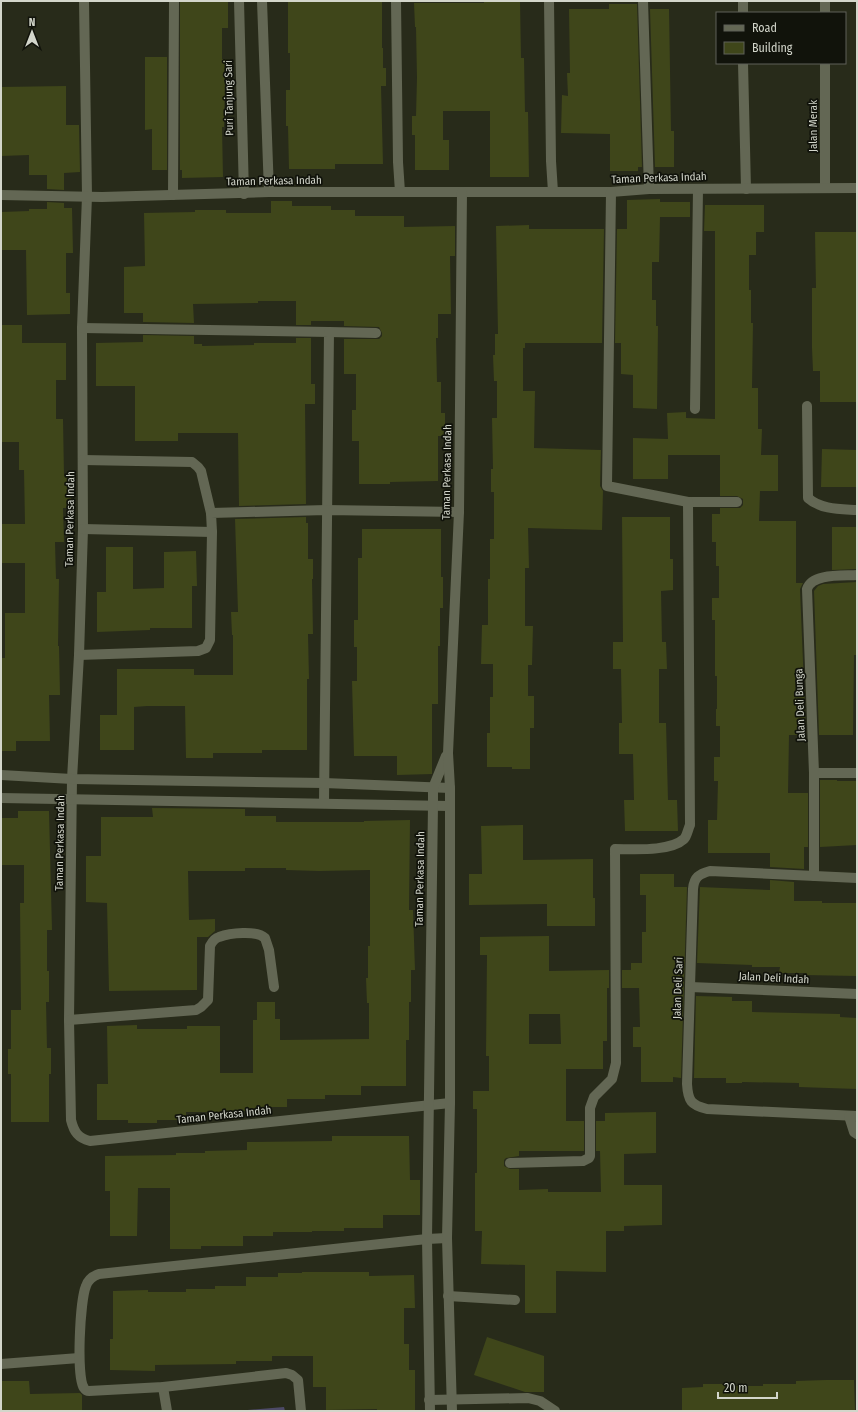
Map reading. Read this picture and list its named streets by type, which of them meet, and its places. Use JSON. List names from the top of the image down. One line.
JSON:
{"streets":{"street":["Puri Tanjung Sari","Jalan Merak","Taman Perkasa Indah","Jalan Deli Bunga","Jalan Deli Indah","Jalan Deli Sari"]},"crossings":[["Puri Tanjung Sari","Taman Perkasa Indah"],["Jalan Merak","Taman Perkasa Indah"],["Jalan Deli Bunga","Jalan Deli Sari"],["Jalan Deli Indah","Jalan Deli Sari"]],"legend":["Road","Building"],"scale_bar":"20 m","north":"top"}
